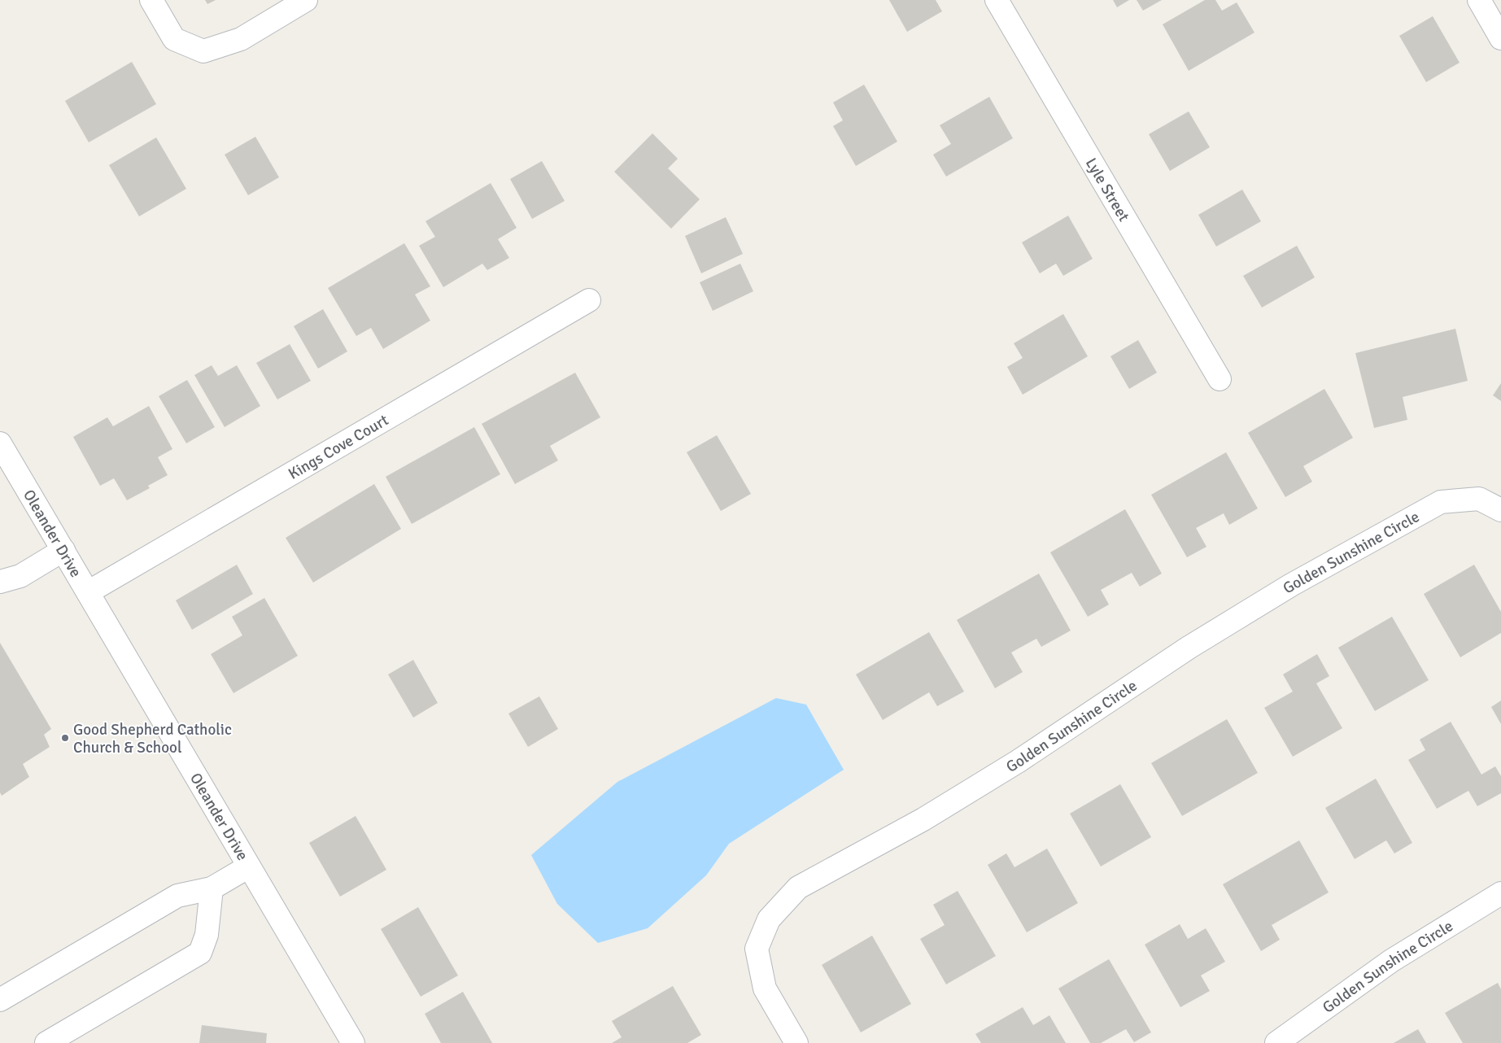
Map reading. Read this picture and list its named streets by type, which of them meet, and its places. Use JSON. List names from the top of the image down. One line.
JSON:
{"streets":{"street":["Lyle Street","Kings Cove Court","Oleander Drive","Golden Sunshine Circle"]},"crossings":[["Kings Cove Court","Oleander Drive"]],"places":["Good Shepherd Catholic Church & School"]}
